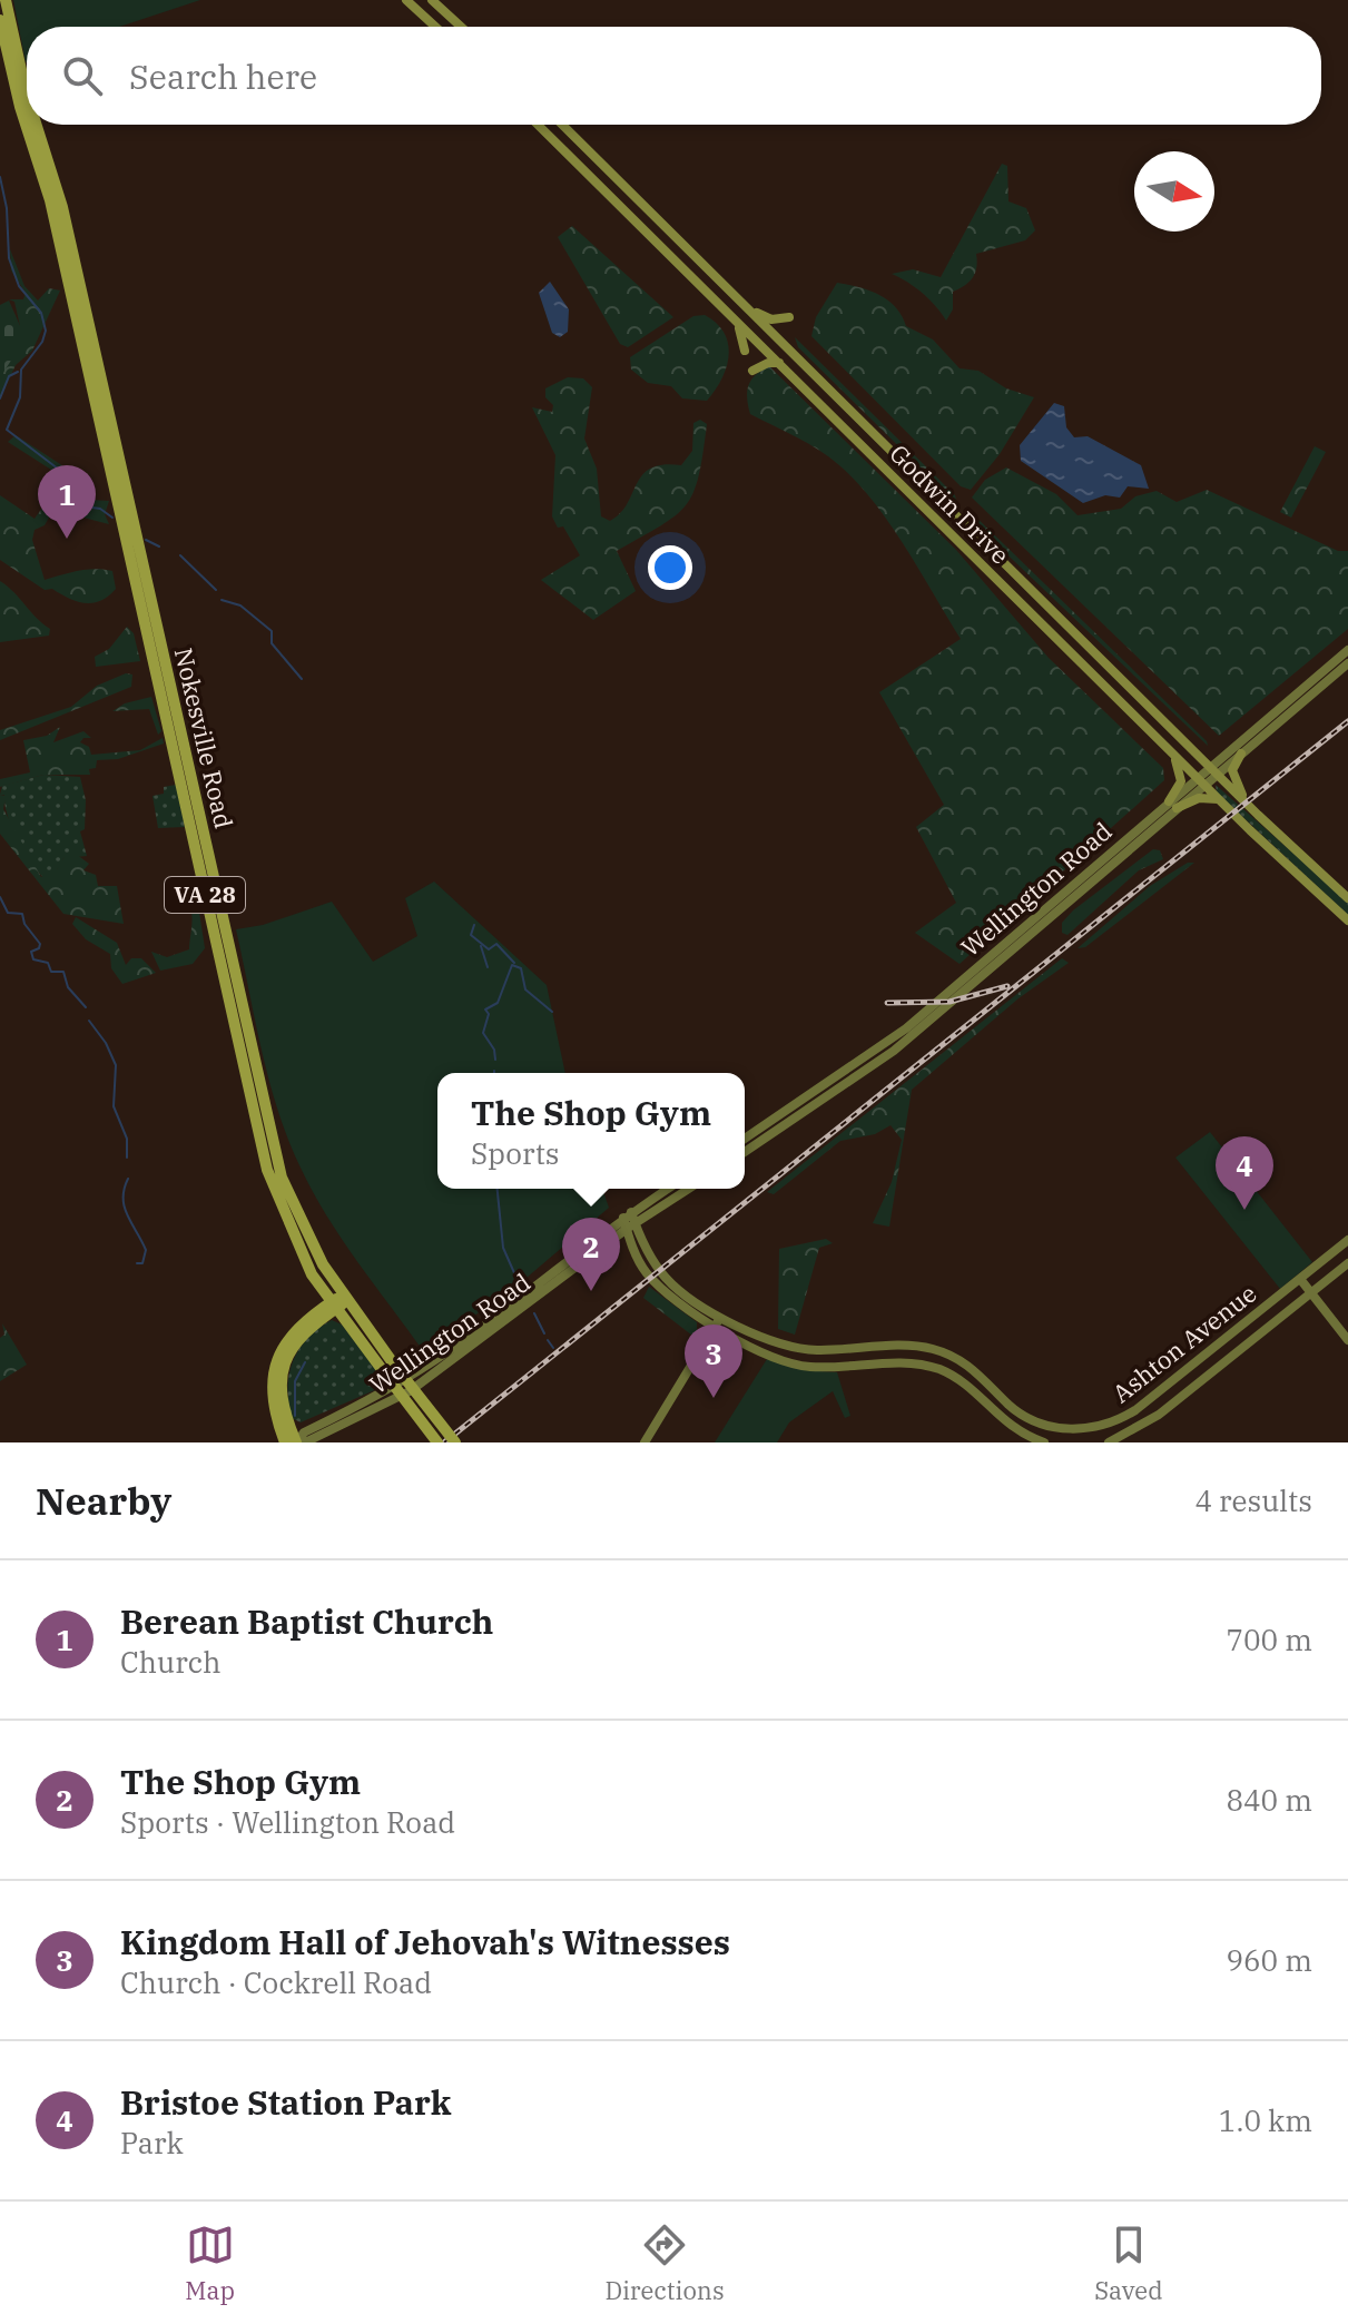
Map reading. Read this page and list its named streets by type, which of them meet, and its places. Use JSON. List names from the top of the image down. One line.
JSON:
{"streets":{"highway":["Nokesville Road","VA 28"],"main road":["Godwin Drive","Wellington Road","Ashton Avenue"]},"crossings":[["Godwin Drive","Wellington Road"],["Wellington Road","Ashton Avenue"]],"north":"right","page":{"search":"Search here","pins":["1","4","2","3"],"popup":["The Shop Gym","Sports"],"heading":["Nearby","4 results"],"list":[{"mark":"1","name":"Berean Baptist Church","note":"Church","value":"700 m"},{"mark":"2","name":"The Shop Gym","note":"Sports · Wellington Road","value":"840 m"},{"mark":"3","name":"Kingdom Hall of Jehovah's Witnesses","note":"Church · Cockrell Road","value":"960 m"},{"mark":"4","name":"Bristoe Station Park","note":"Park","value":"1.0 km"}],"nav":["Map","Directions","Saved"]}}
